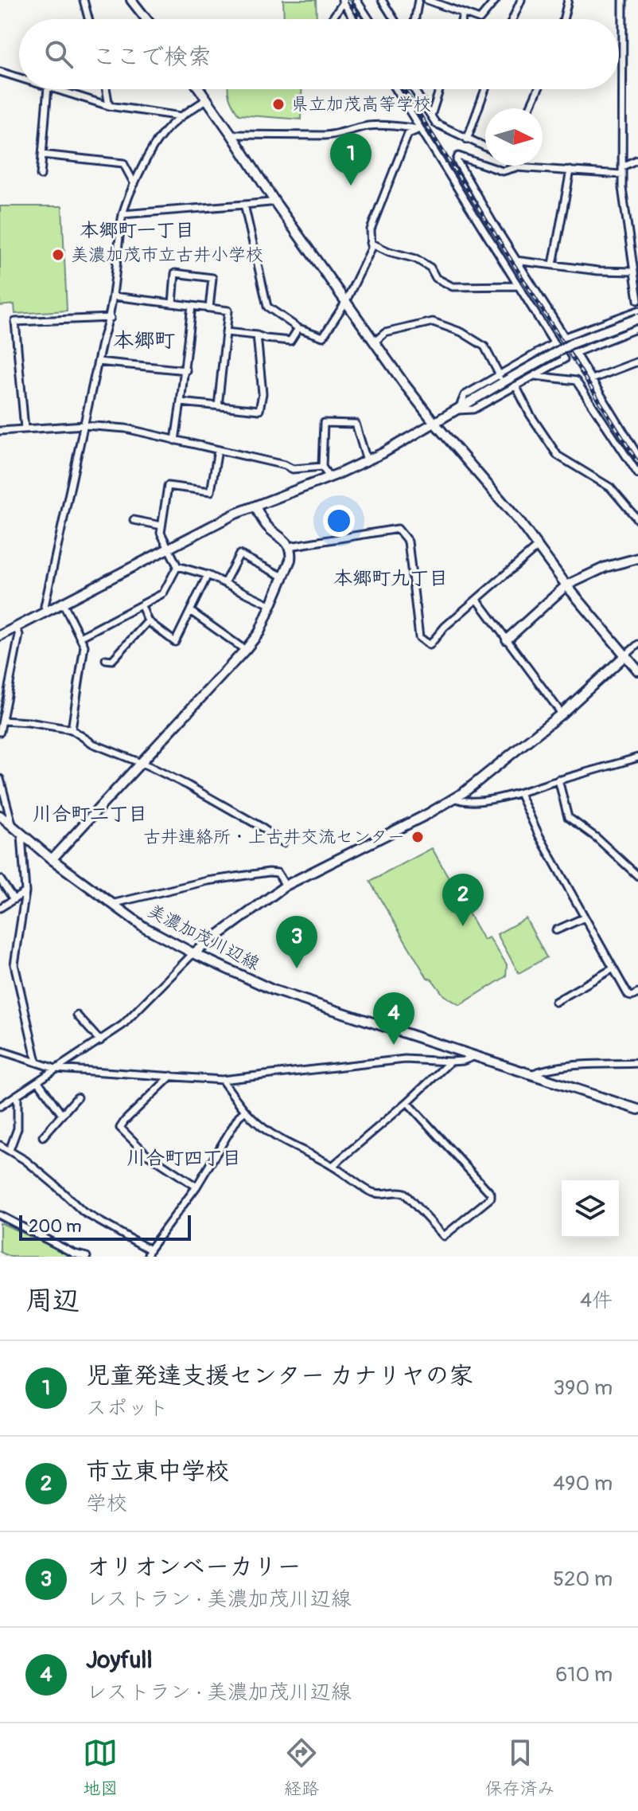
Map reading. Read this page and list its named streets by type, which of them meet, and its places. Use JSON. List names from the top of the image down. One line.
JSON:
{"streets":{"street":["美濃加茂川辺線"]},"districts":["本郷町一丁目","本郷町","本郷町九丁目","川合町二丁目","川合町四丁目"],"places":["県立加茂高等学校","美濃加茂市立古井小学校","古井連絡所・上古井交流センター"],"scale_bar":"200 m","north":"right","page":{"search":"ここで検索","pins":["1","2","3","4"],"scale":"200 m","heading":["周辺","4件"],"list":[{"mark":"1","name":"児童発達支援センター カナリヤの家","note":"スポット","value":"390 m"},{"mark":"2","name":"市立東中学校","note":"学校","value":"490 m"},{"mark":"3","name":"オリオンベーカリー","note":"レストラン · 美濃加茂川辺線","value":"520 m"},{"mark":"4","name":"Joyfull","note":"レストラン · 美濃加茂川辺線","value":"610 m"}],"nav":["地図","経路","保存済み"]}}
